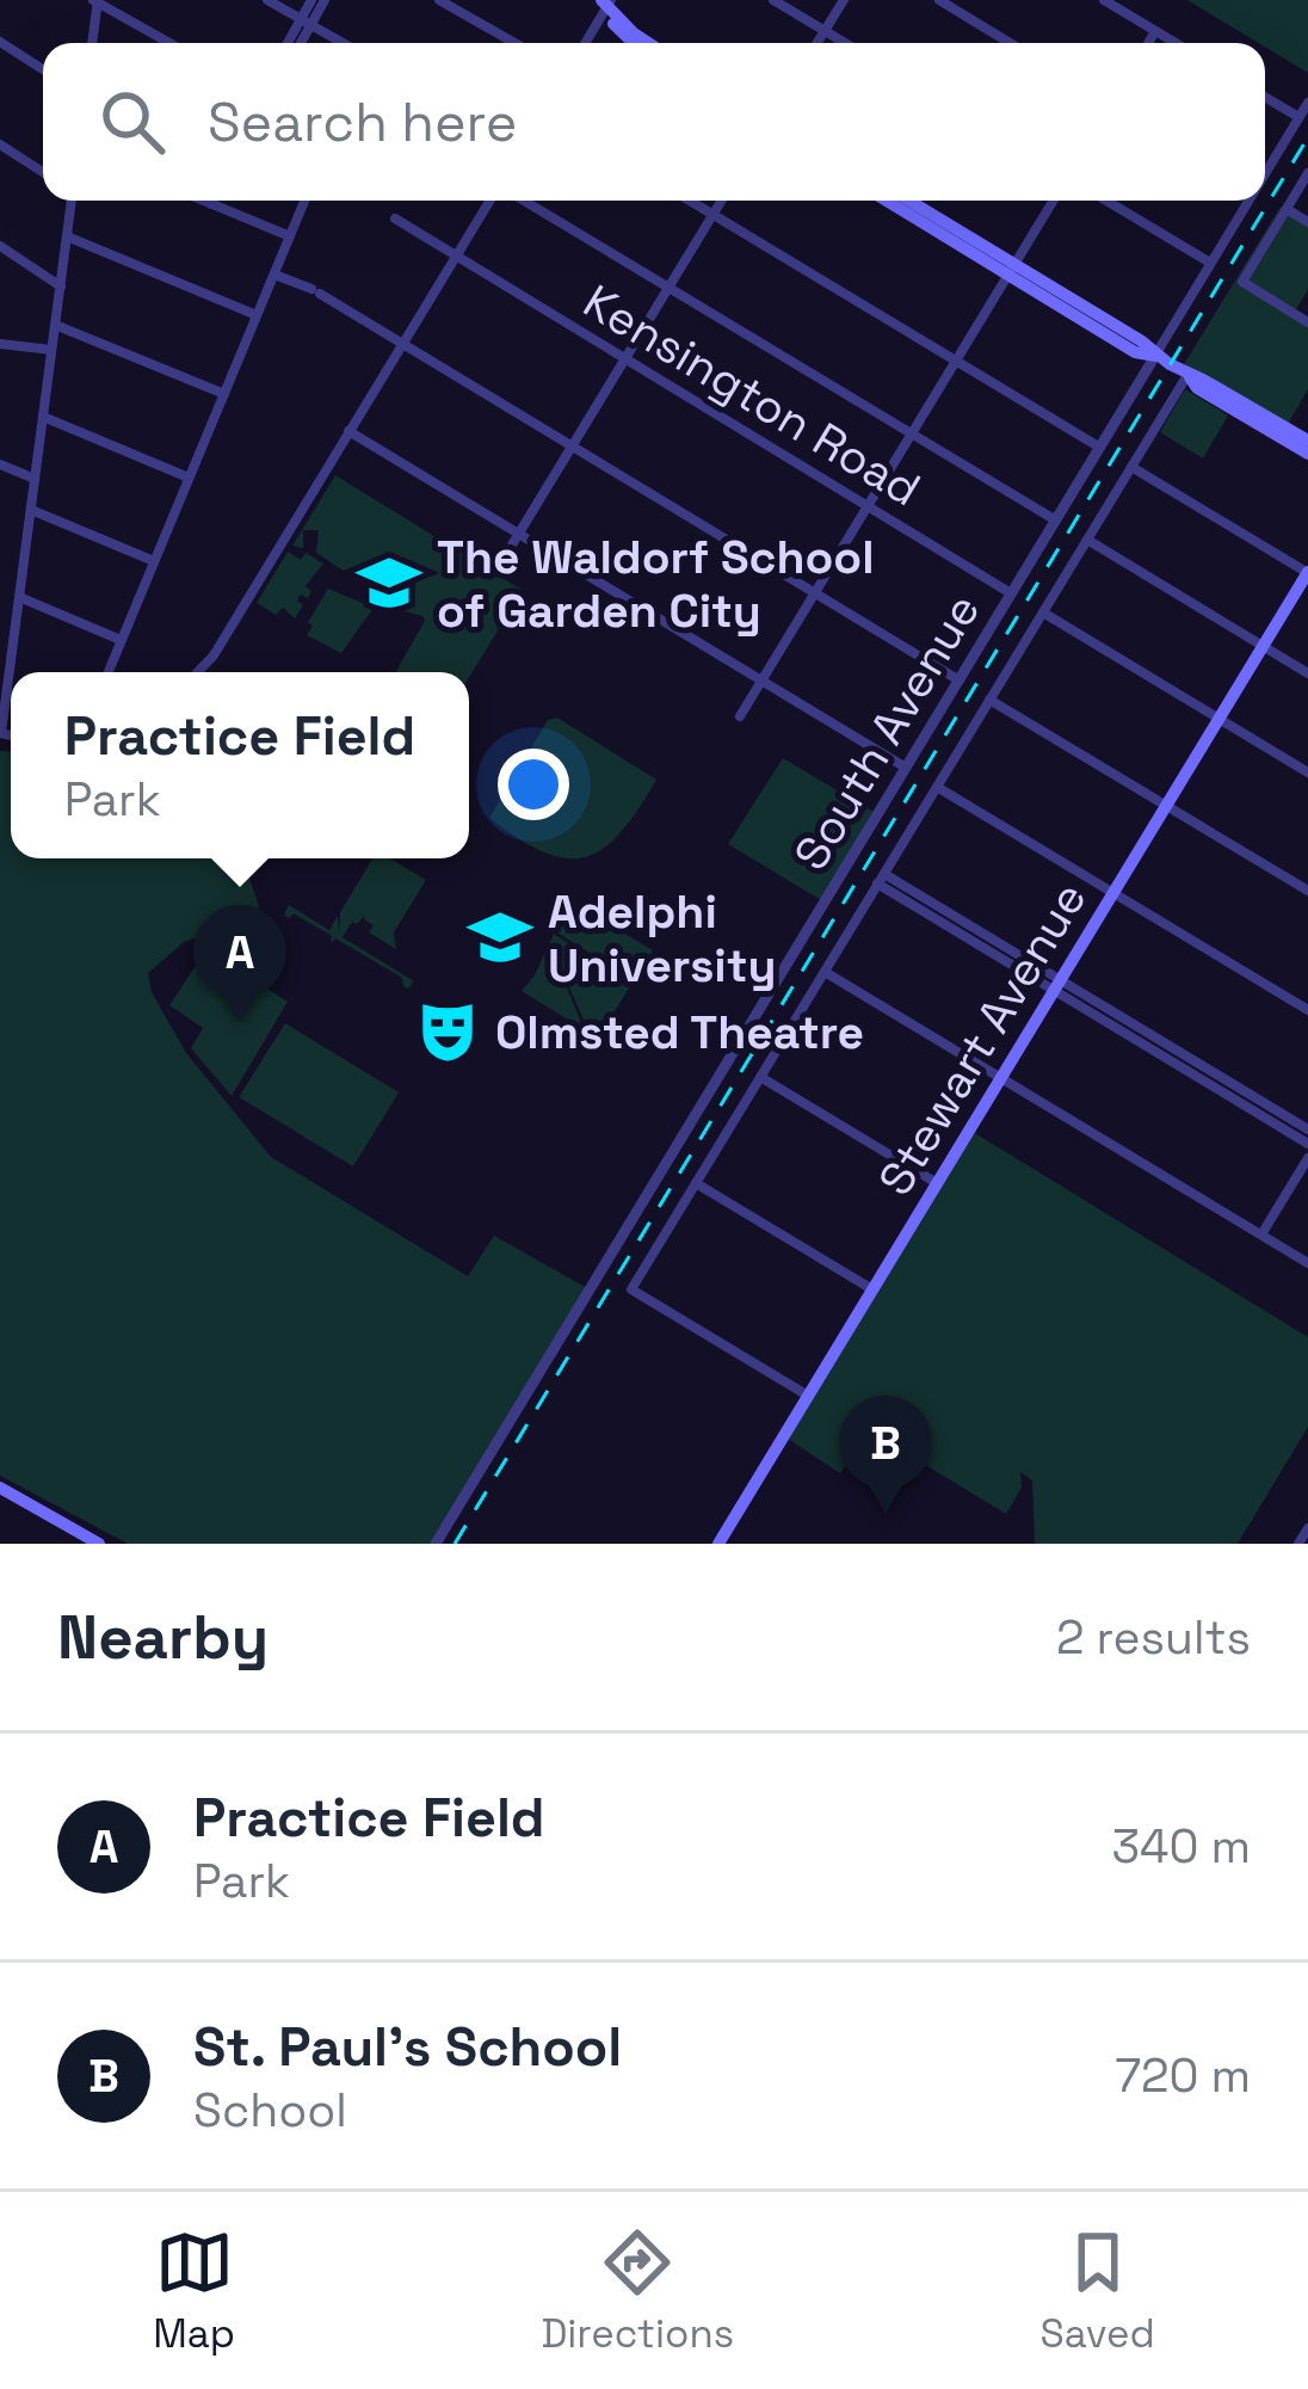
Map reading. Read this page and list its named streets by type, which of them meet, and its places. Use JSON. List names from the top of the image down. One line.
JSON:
{"streets":{"main road":["Stewart Avenue"],"street":["Kensington Road","South Avenue"]},"crossings":[["Kensington Road","South Avenue"]],"places":{"school or university":["The Waldorf School of Garden City","Adelphi University"],"theatre":["Olmsted Theatre"]},"page":{"search":"Search here","popup":["Practice Field","Park"],"pins":["A","B"],"heading":["Nearby","2 results"],"list":[{"mark":"A","name":"Practice Field","note":"Park","value":"340 m"},{"mark":"B","name":"St. Paul's School","note":"School","value":"720 m"}],"nav":["Map","Directions","Saved"]}}
